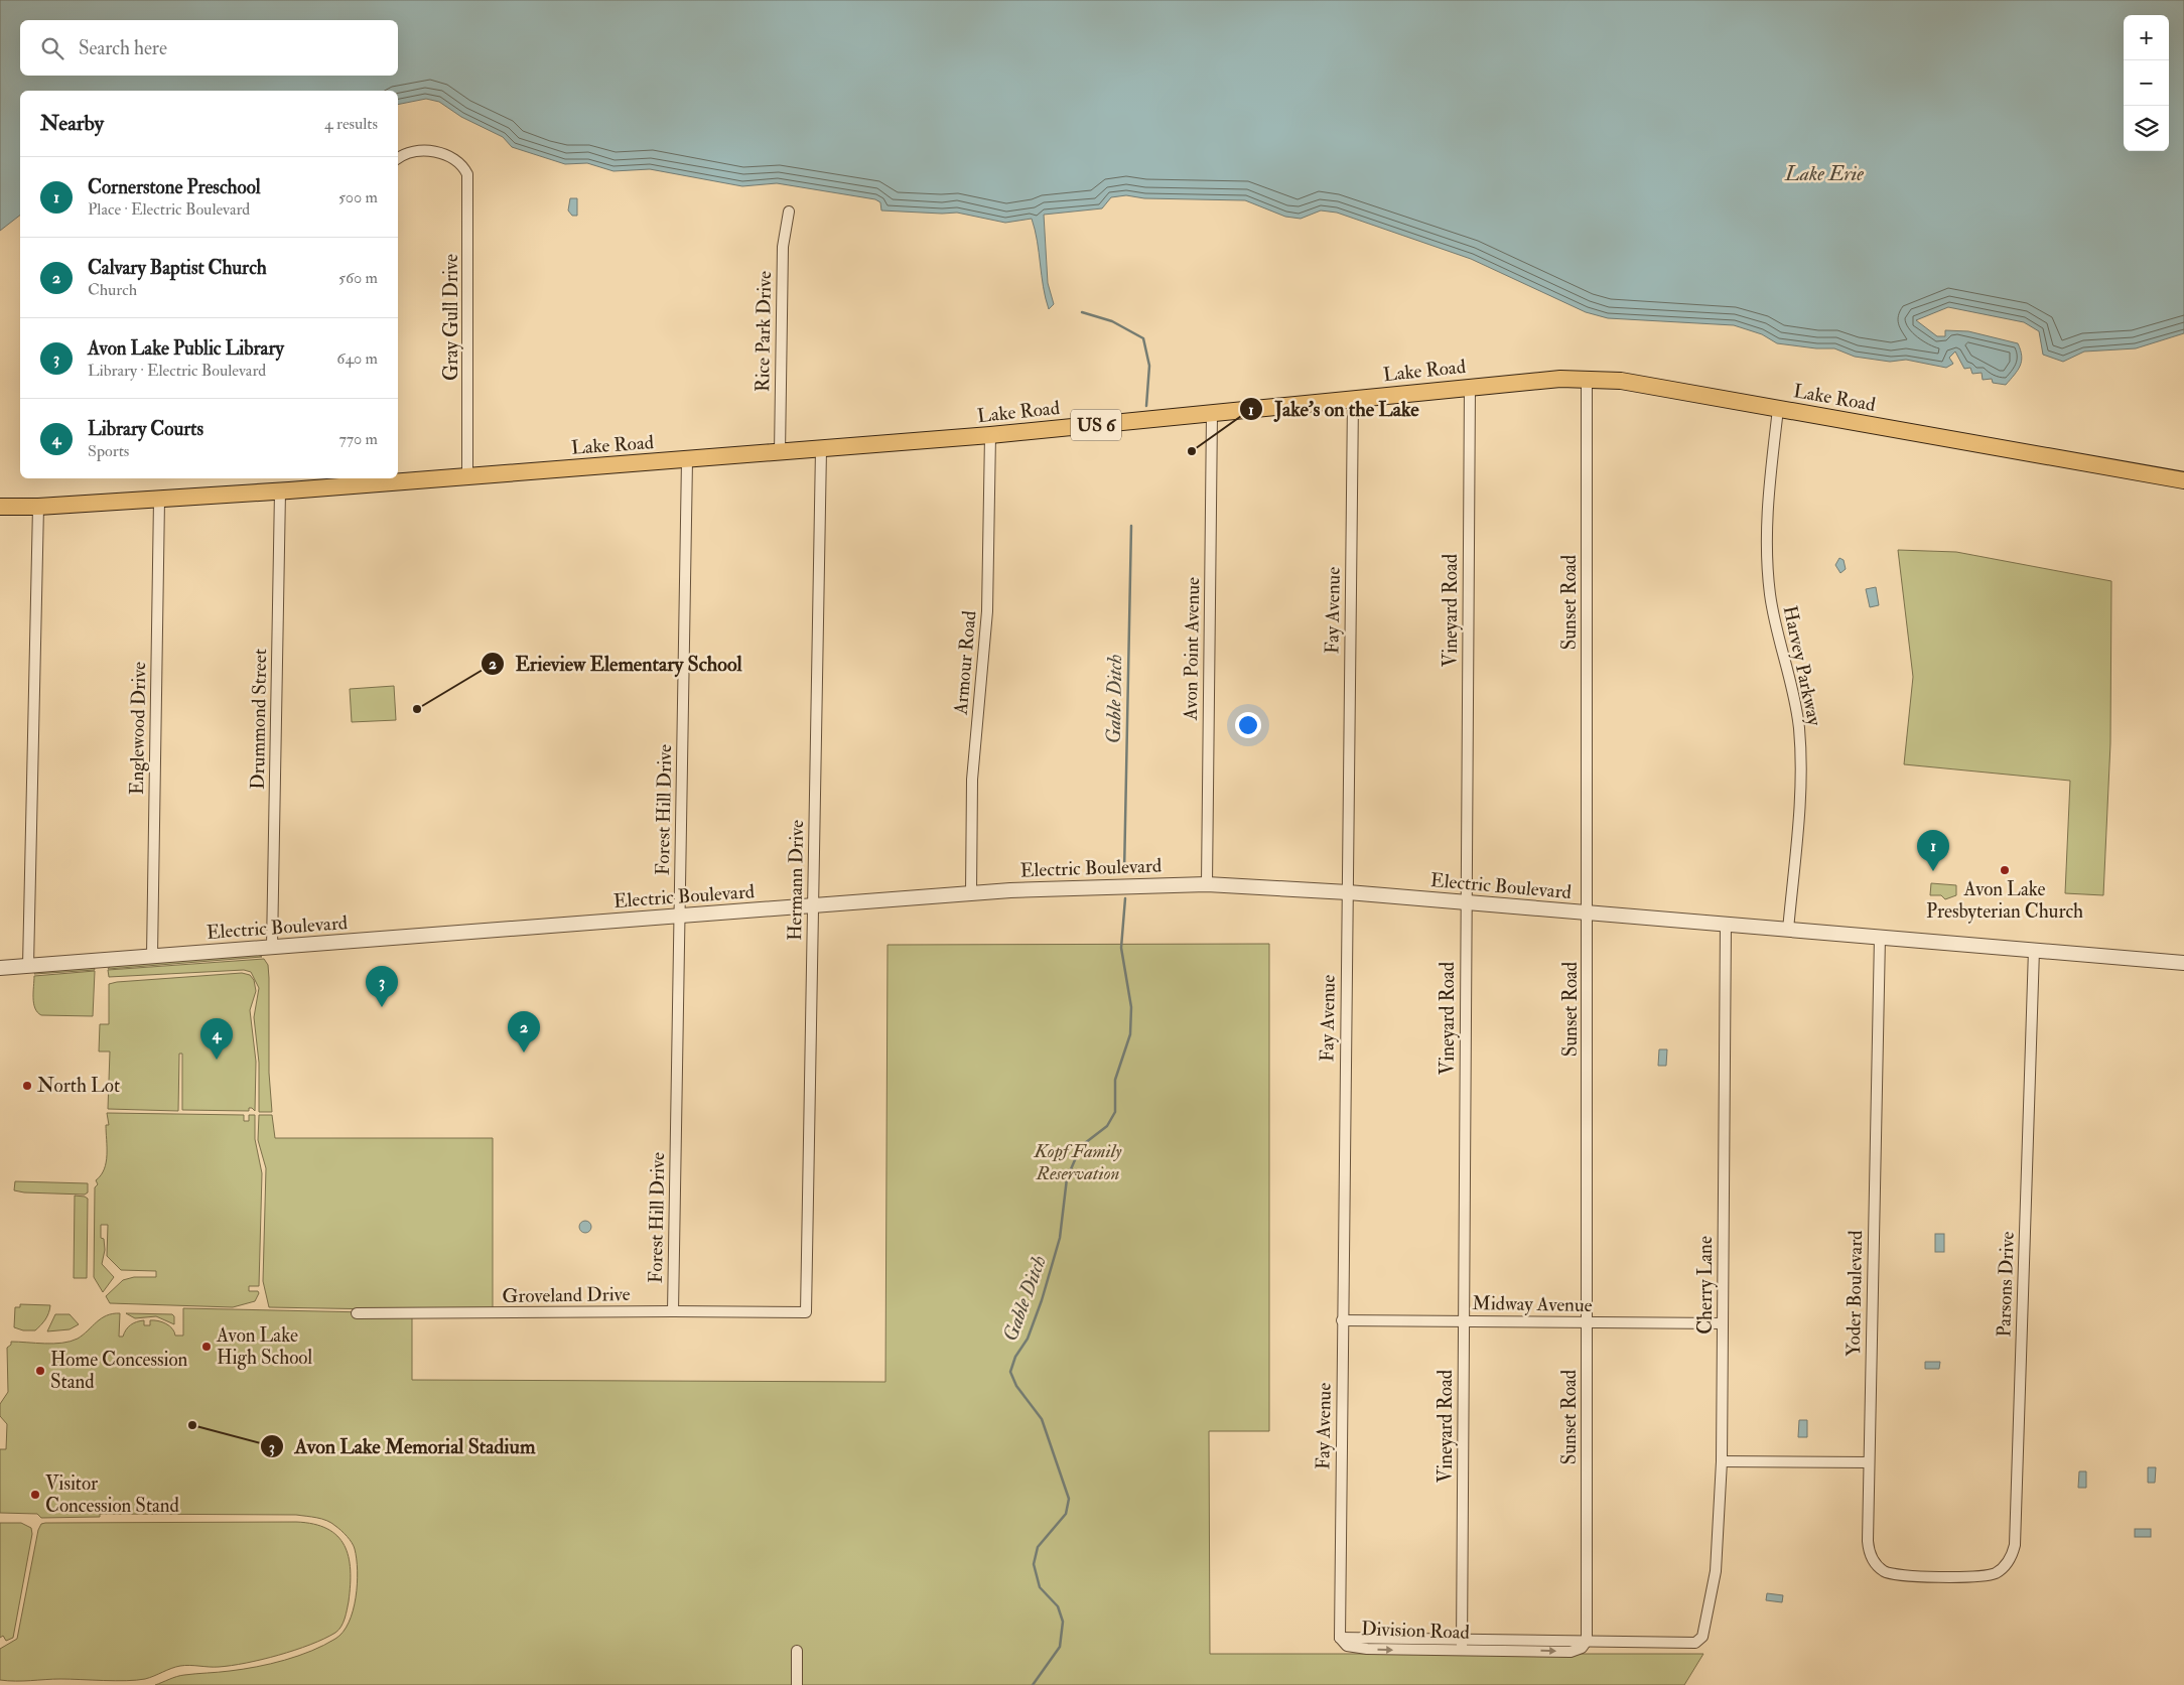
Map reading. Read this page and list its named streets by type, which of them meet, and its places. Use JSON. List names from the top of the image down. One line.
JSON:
{"streets":{"main road":["Lake Road","US 6"],"street":["Gray Gull Drive","Rice Park Drive","Sunset Road","Fay Avenue","Vineyard Road","Avon Point Avenue","Armour Road","Harvey Parkway","Drummond Street","Englewood Drive","Forest Hill Drive","Electric Boulevard","Hermann Drive","Parsons Drive","Cherry Lane","Yoder Boulevard","Groveland Drive","Midway Avenue","Division Road"]},"crossings":[["Gray Gull Drive","Lake Road"],["Rice Park Drive","Lake Road"],["Lake Road","Sunset Road"],["Lake Road","Fay Avenue"],["Lake Road","Vineyard Road"],["Lake Road","Avon Point Avenue"],["Lake Road","Armour Road"],["Lake Road","Harvey Parkway"],["Lake Road","Drummond Street"],["Lake Road","Englewood Drive"],["Lake Road","Forest Hill Drive"],["Lake Road","Hermann Drive"],["Sunset Road","Electric Boulevard"],["Sunset Road","Midway Avenue"],["Sunset Road","Division Road"],["Fay Avenue","Electric Boulevard"],["Fay Avenue","Midway Avenue"],["Fay Avenue","Division Road"],["Vineyard Road","Electric Boulevard"],["Vineyard Road","Midway Avenue"],["Vineyard Road","Division Road"],["Avon Point Avenue","Electric Boulevard"],["Armour Road","Electric Boulevard"],["Harvey Parkway","Electric Boulevard"],["Drummond Street","Electric Boulevard"],["Englewood Drive","Electric Boulevard"],["Forest Hill Drive","Electric Boulevard"],["Forest Hill Drive","Groveland Drive"],["Electric Boulevard","Hermann Drive"],["Electric Boulevard","Parsons Drive"],["Electric Boulevard","Cherry Lane"],["Electric Boulevard","Yoder Boulevard"],["Hermann Drive","Groveland Drive"],["Parsons Drive","Yoder Boulevard"],["Cherry Lane","Midway Avenue"],["Cherry Lane","Division Road"]],"water":["Lake Erie","Gable Ditch"],"parks":["Kopf Family Reservation"],"places":["Jake's on the Lake","Erieview Elementary School","Avon Lake Presbyterian Church","North Lot","Avon Lake High School","Home Concession Stand","Avon Lake Memorial Stadium","Visitor Concession Stand"],"page":{"map_buttons":["+","−"],"search":"Search here","heading":["Nearby","4 results"],"list":[{"mark":"1","name":"Cornerstone Preschool","note":"Place · Electric Boulevard","value":"500 m"},{"mark":"2","name":"Calvary Baptist Church","note":"Church","value":"560 m"},{"mark":"3","name":"Avon Lake Public Library","note":"Library · Electric Boulevard","value":"640 m"},{"mark":"4","name":"Library Courts","note":"Sports","value":"770 m"}],"pins":["1","3","2","4"]}}
